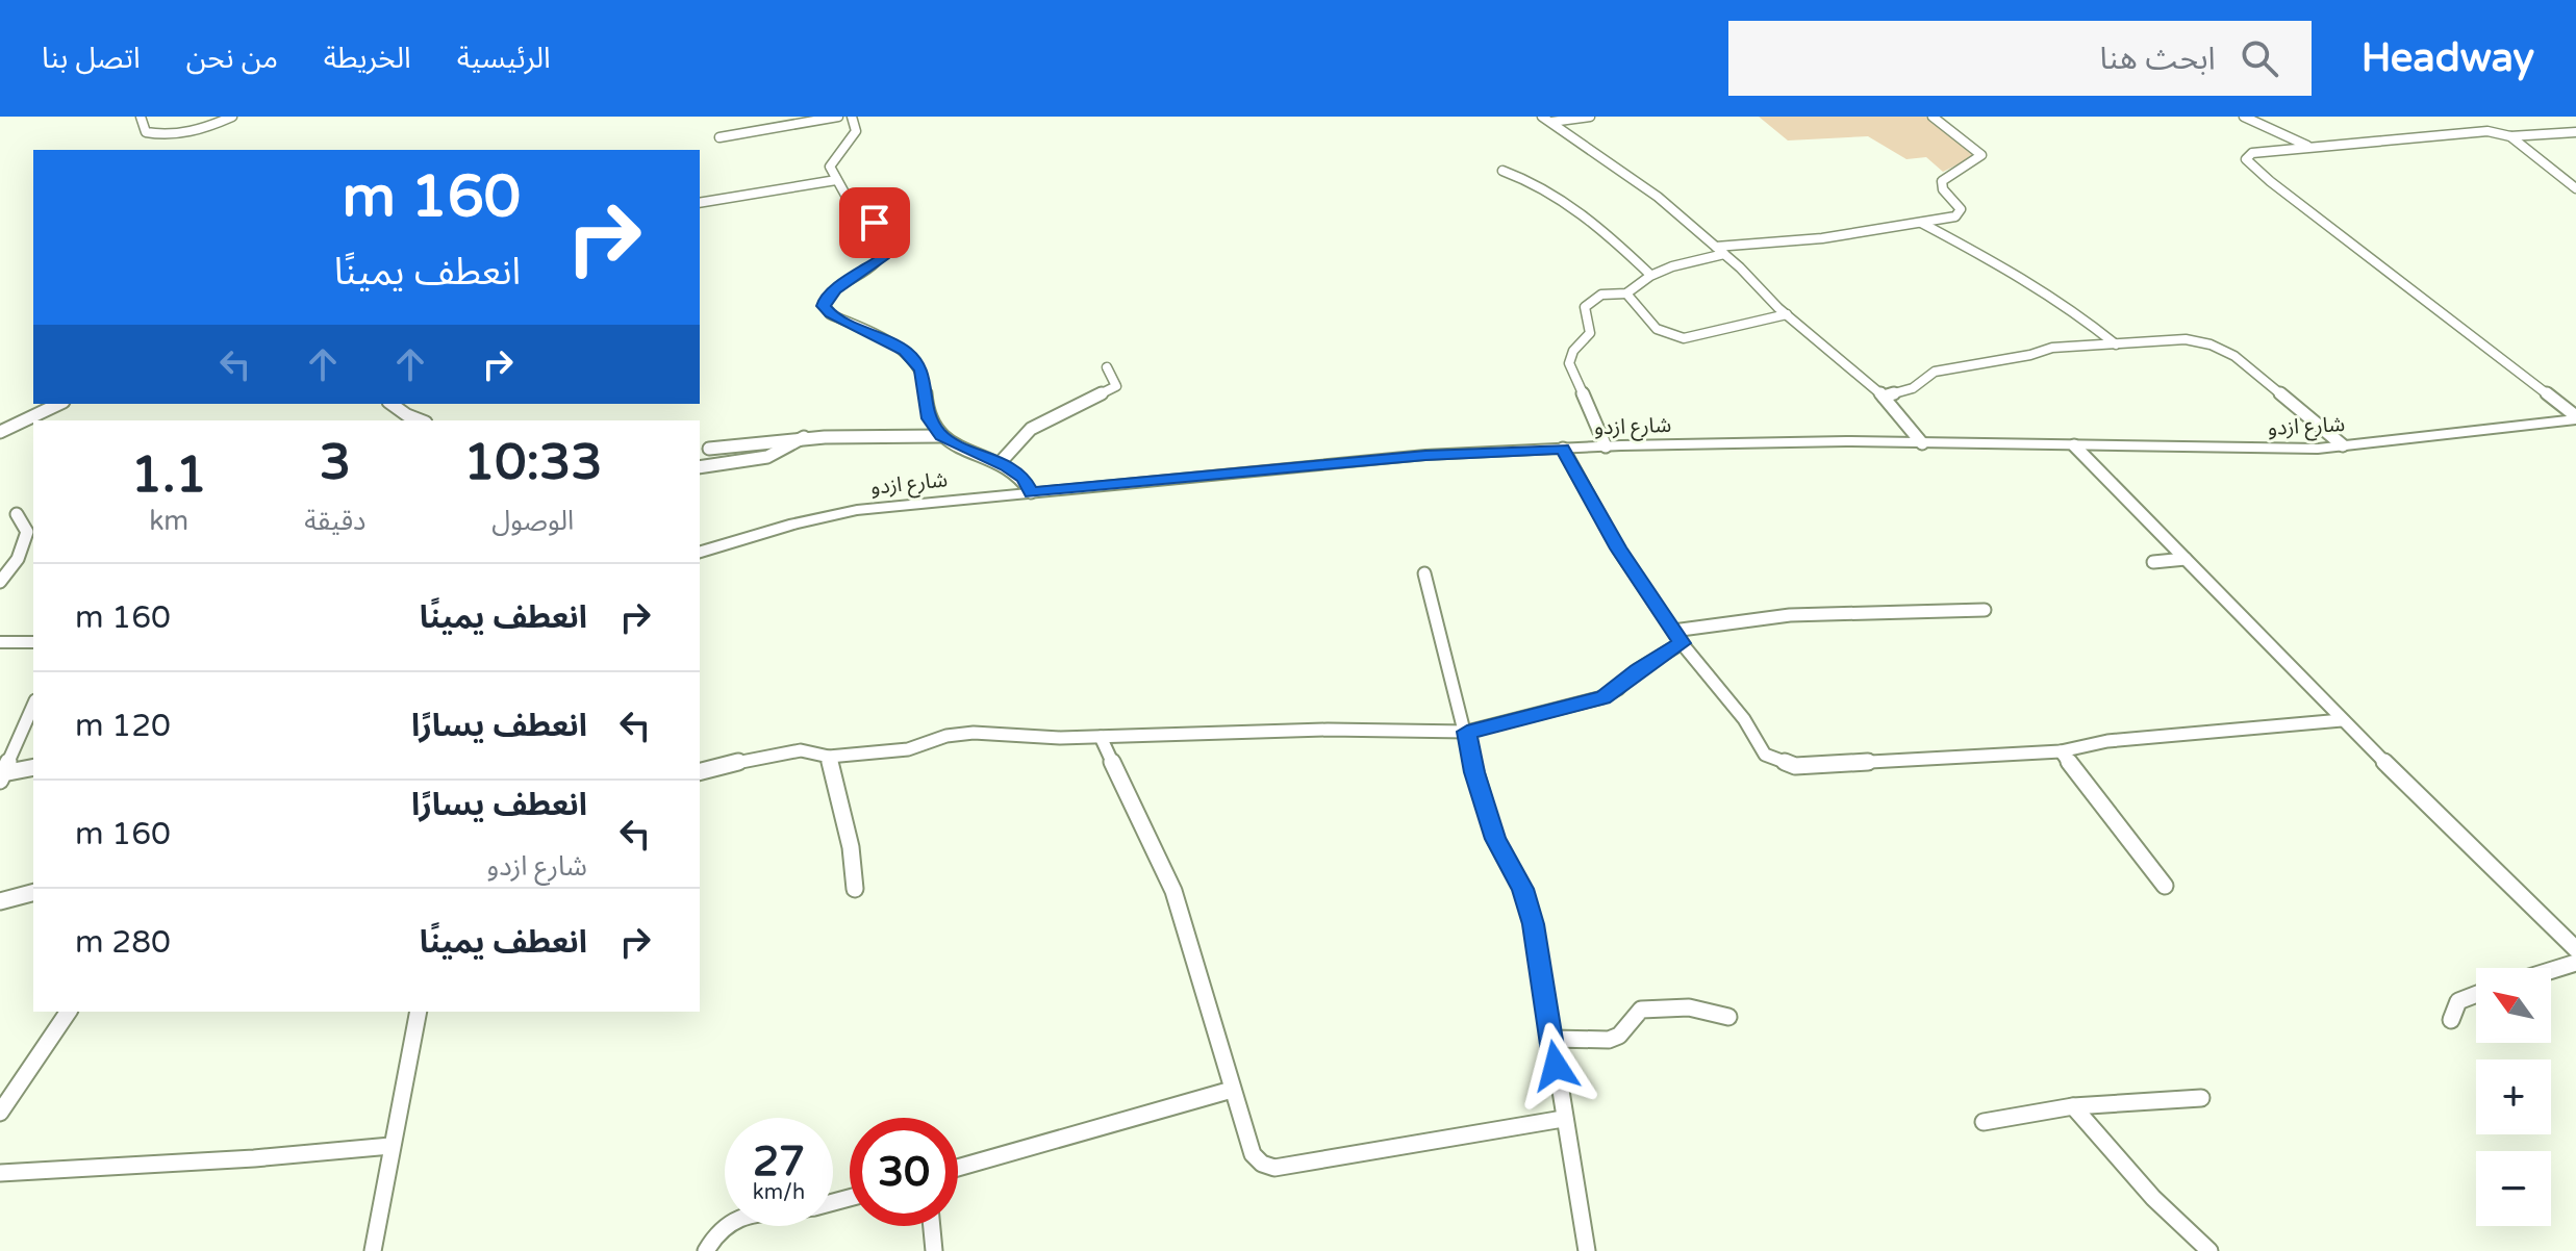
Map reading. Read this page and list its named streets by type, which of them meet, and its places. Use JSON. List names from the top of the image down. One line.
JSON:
{"streets":{"street":["شارع ازدو"]},"north":"top left","page":{"header":"Headway","search":"ابحث هنا","nav":["الرئيسية","الخريطة","من نحن","اتصل بنا"],"turn":["160 m","انعطف يمينًا"],"eta":["10:33","الوصول","3","دقيقة","1.1","km"],"list":[{"name":"انعطف يمينًا","value":"160 m"},{"name":"انعطف يسارًا","value":"120 m"},{"name":"انعطف يسارًا","note":"شارع ازدو","value":"160 m"},{"name":"انعطف يمينًا","value":"280 m"}],"map_buttons":["+","−"],"speed":"27 km/h","limit":"30"}}
